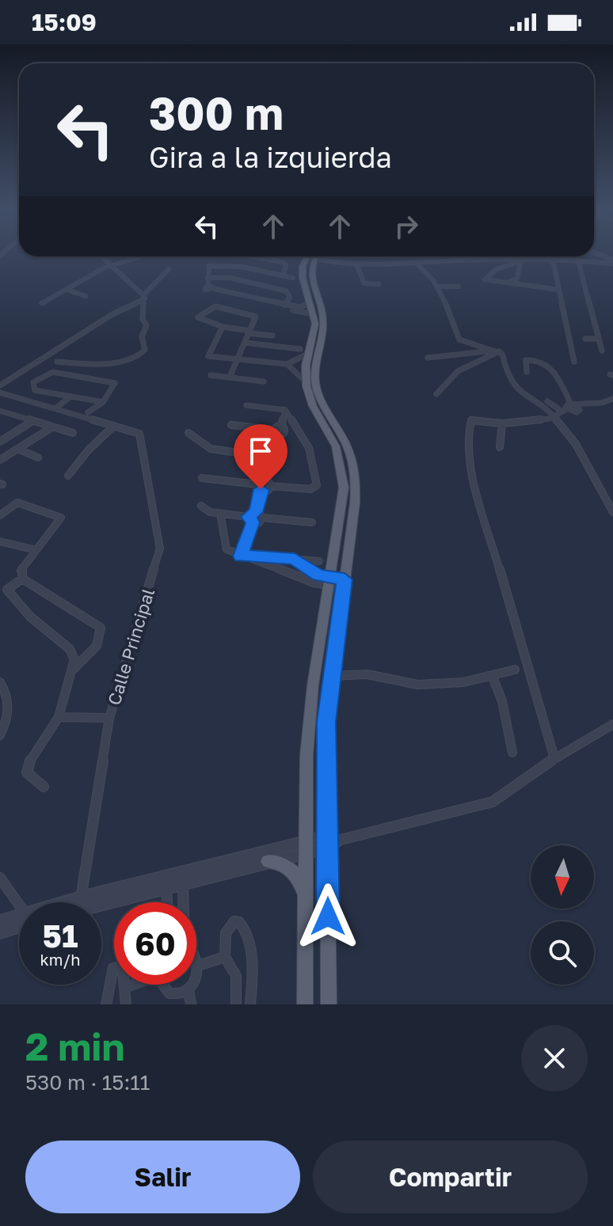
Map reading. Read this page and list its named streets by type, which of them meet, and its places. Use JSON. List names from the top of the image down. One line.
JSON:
{"streets":{"street":["Calle Principal"]},"north":"bottom","page":{"status":"15:09","turn":["300 m","Gira a la izquierda"],"speed":"51 km/h","limit":"60","heading":["2 min","530 m · 15:11"],"buttons":["Salir","Compartir"]}}
